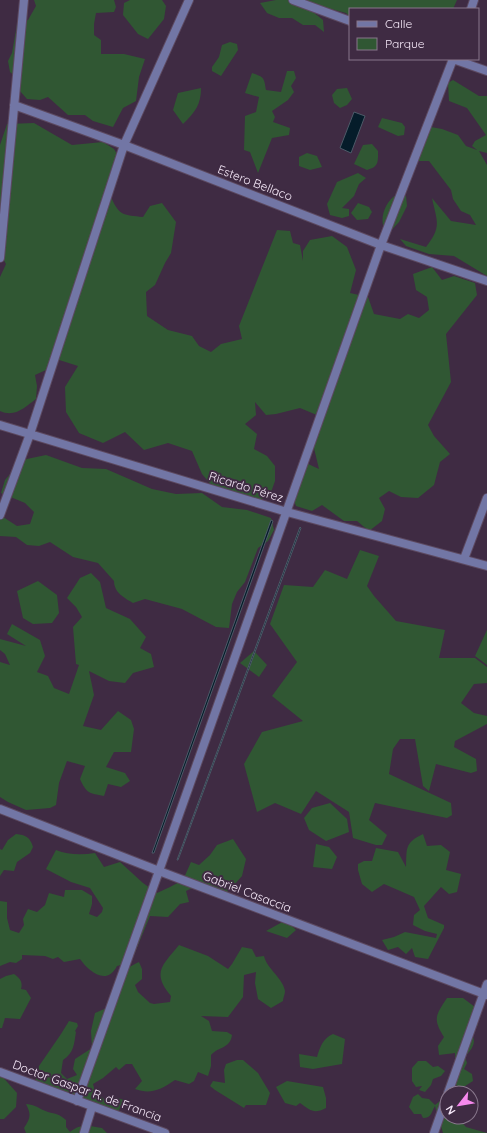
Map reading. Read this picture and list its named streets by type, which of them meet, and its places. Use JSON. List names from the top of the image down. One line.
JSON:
{"streets":{"street":["Estero Bellaco","Ricardo Pérez","Gabriel Casaccia","Doctor Gaspar R. de Francia"]},"legend":["Calle","Parque"],"north":"bottom left"}
